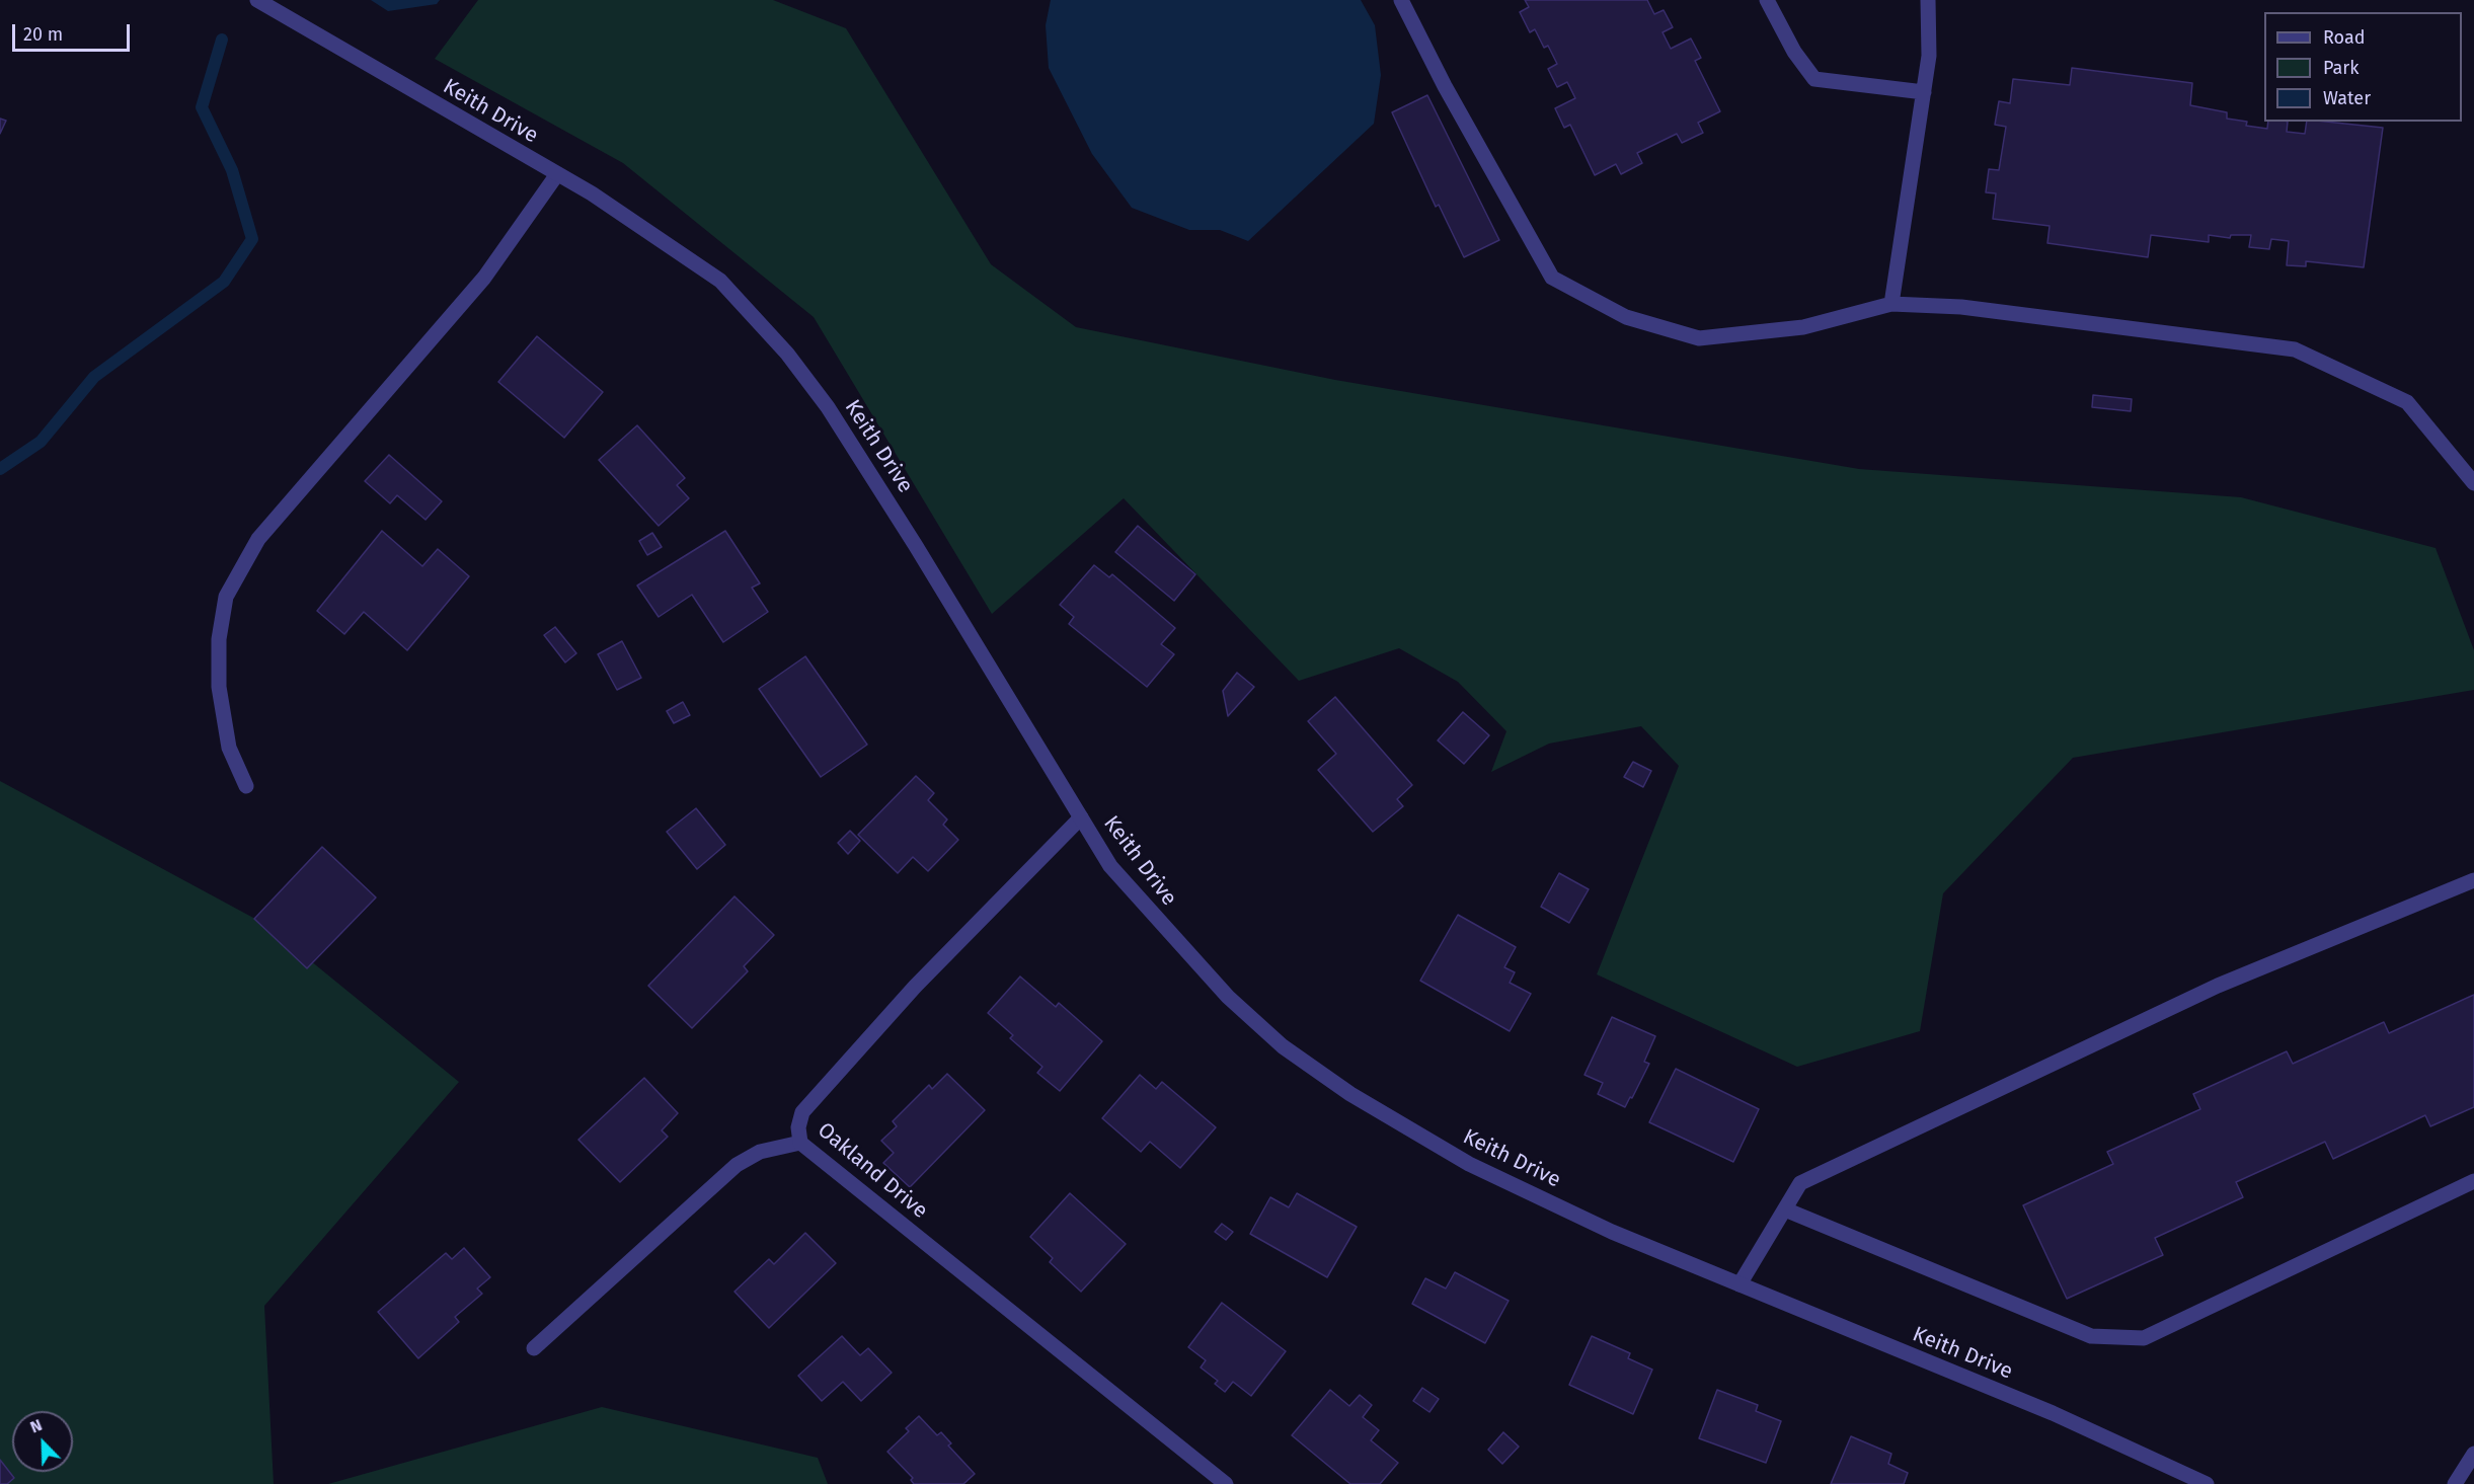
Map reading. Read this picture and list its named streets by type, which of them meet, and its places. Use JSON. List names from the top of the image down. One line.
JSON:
{"streets":{"street":["Keith Drive","Oakland Drive"]},"crossings":[["Keith Drive","Oakland Drive"]],"legend":["Road","Park","Water"],"scale_bar":"20 m","north":"top left"}
